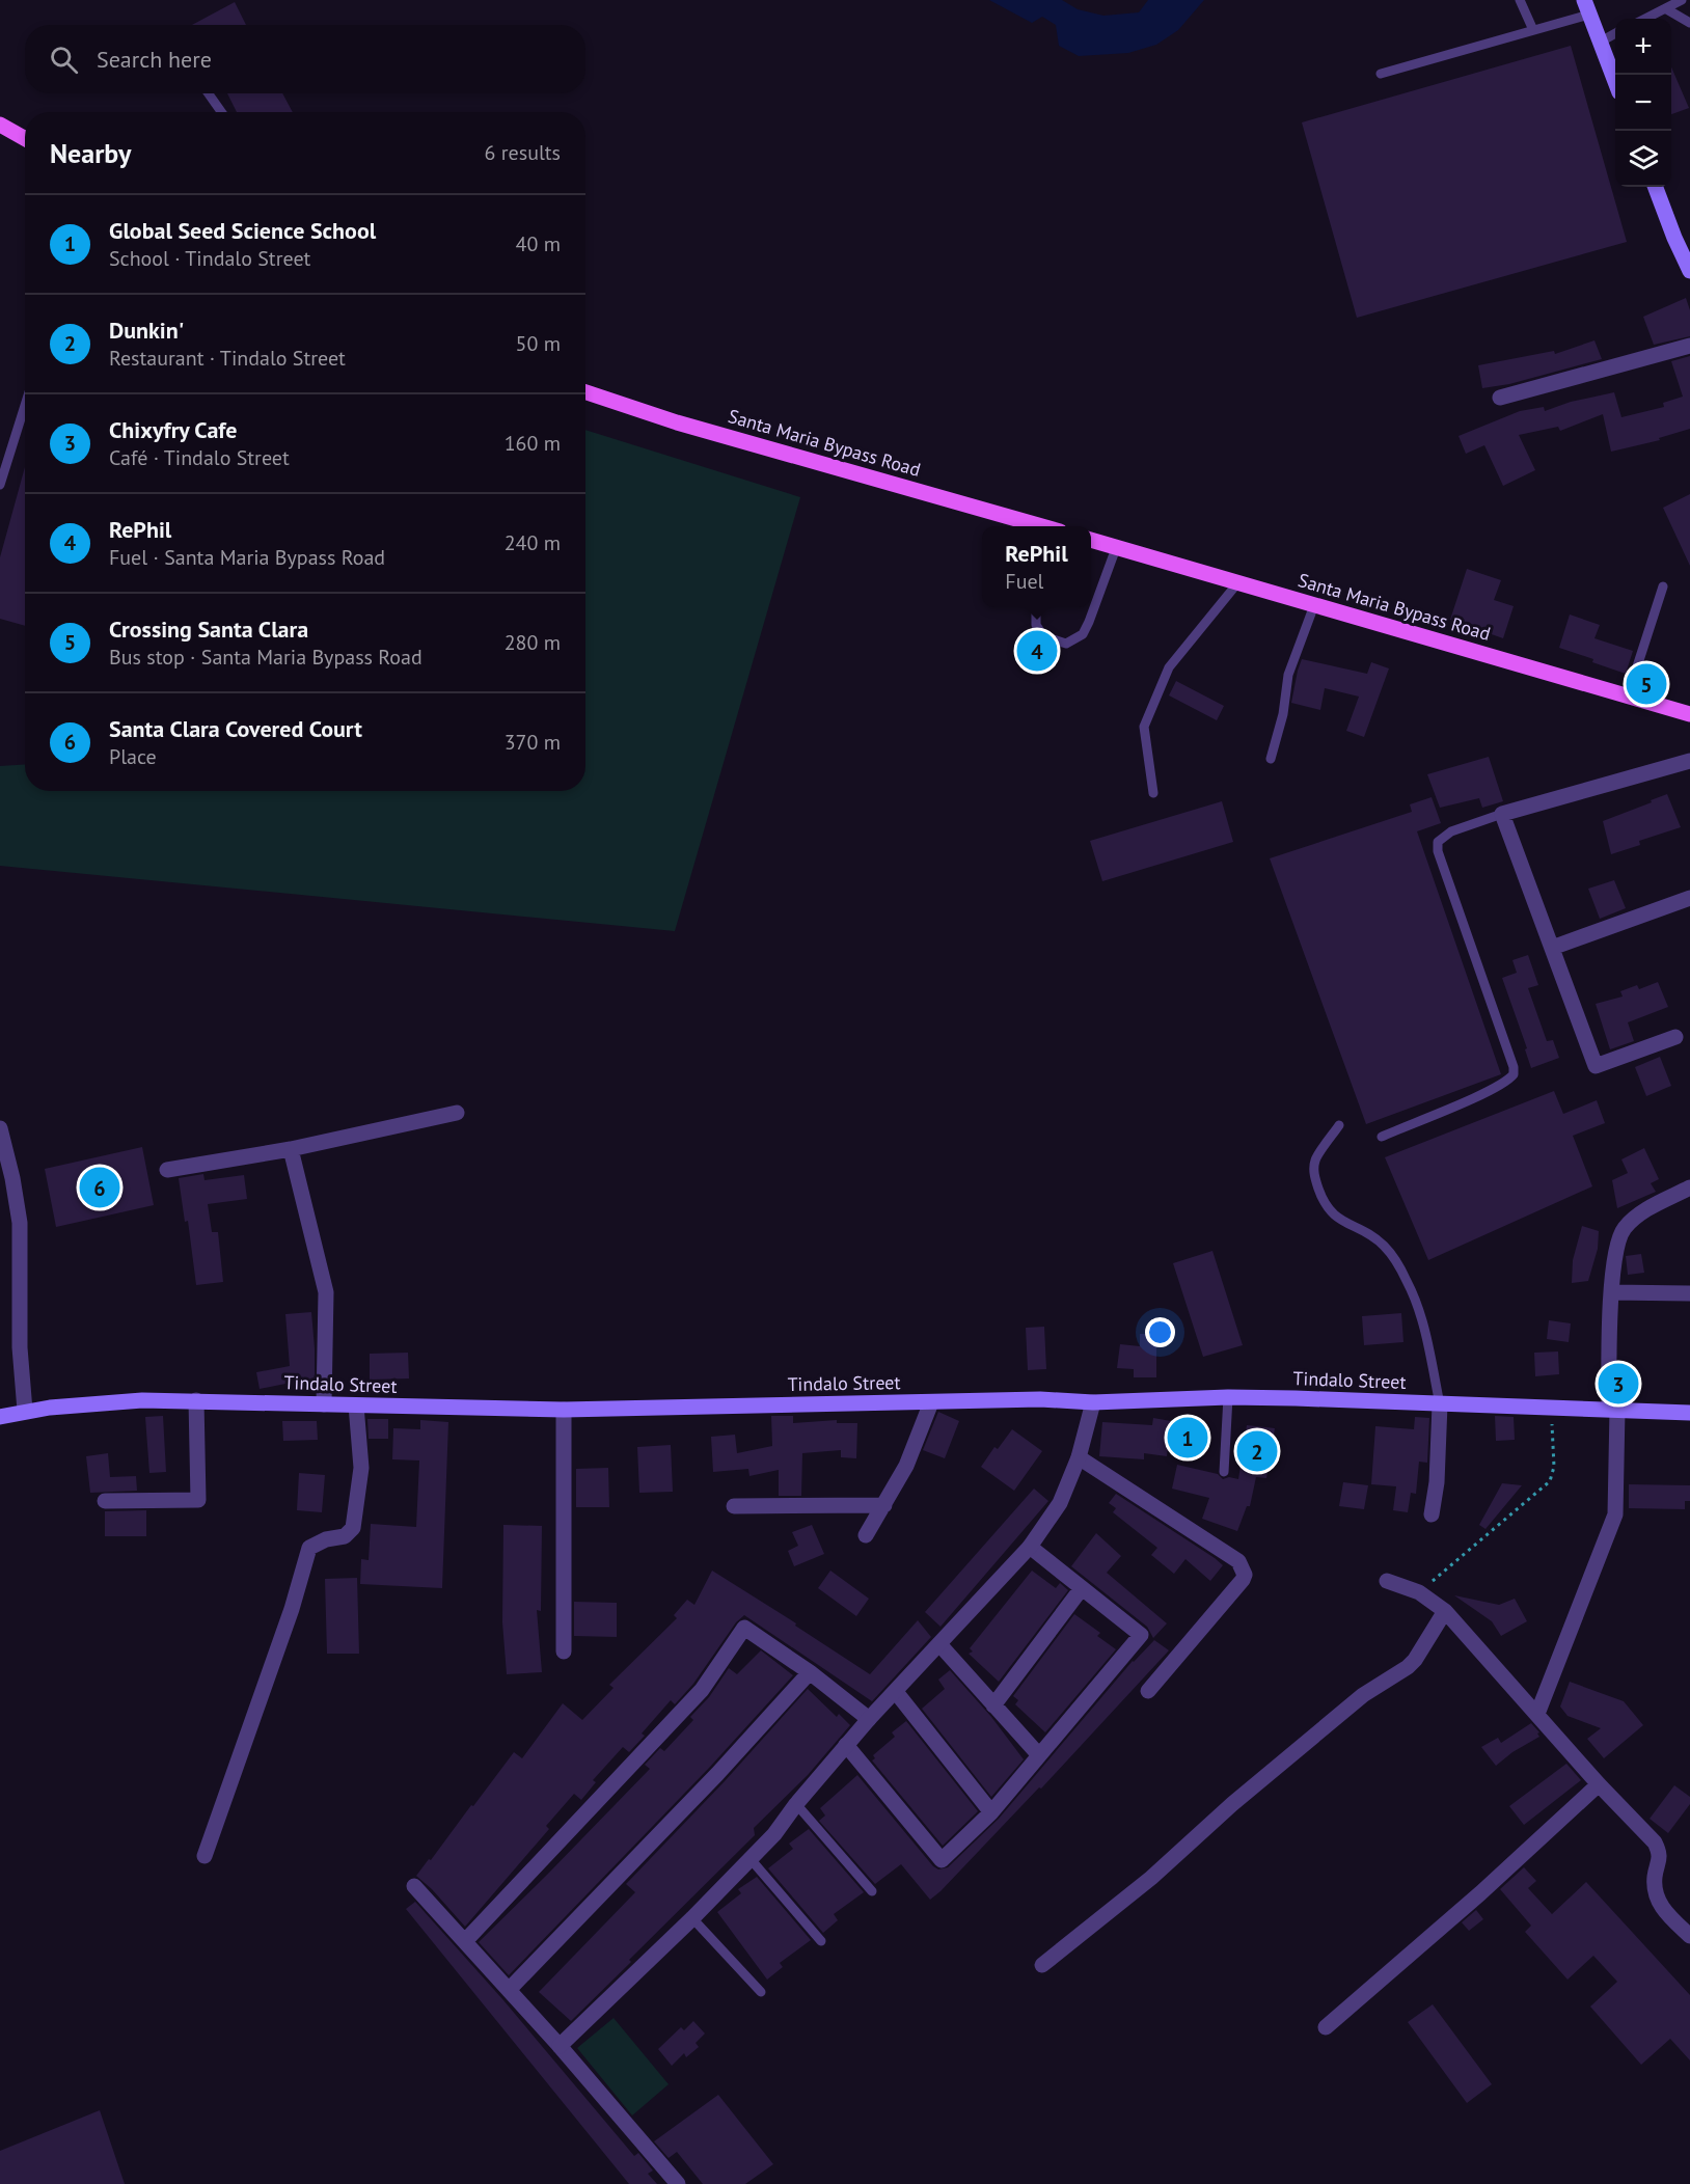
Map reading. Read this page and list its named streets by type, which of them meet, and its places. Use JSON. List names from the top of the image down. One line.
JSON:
{"streets":{"main road":["Santa Maria Bypass Road","Tindalo Street"]},"page":{"map_buttons":["+","−"],"search":"Search here","heading":["Nearby","6 results"],"list":[{"mark":"1","name":"Global Seed Science School","note":"School · Tindalo Street","value":"40 m"},{"mark":"2","name":"Dunkin'","note":"Restaurant · Tindalo Street","value":"50 m"},{"mark":"3","name":"Chixyfry Cafe","note":"Café · Tindalo Street","value":"160 m"},{"mark":"4","name":"RePhil","note":"Fuel · Santa Maria Bypass Road","value":"240 m"},{"mark":"5","name":"Crossing Santa Clara","note":"Bus stop · Santa Maria Bypass Road","value":"280 m"},{"mark":"6","name":"Santa Clara Covered Court","note":"Place","value":"370 m"}],"popup":["RePhil","Fuel"],"pins":["4","5","6","3","1","2"]}}
